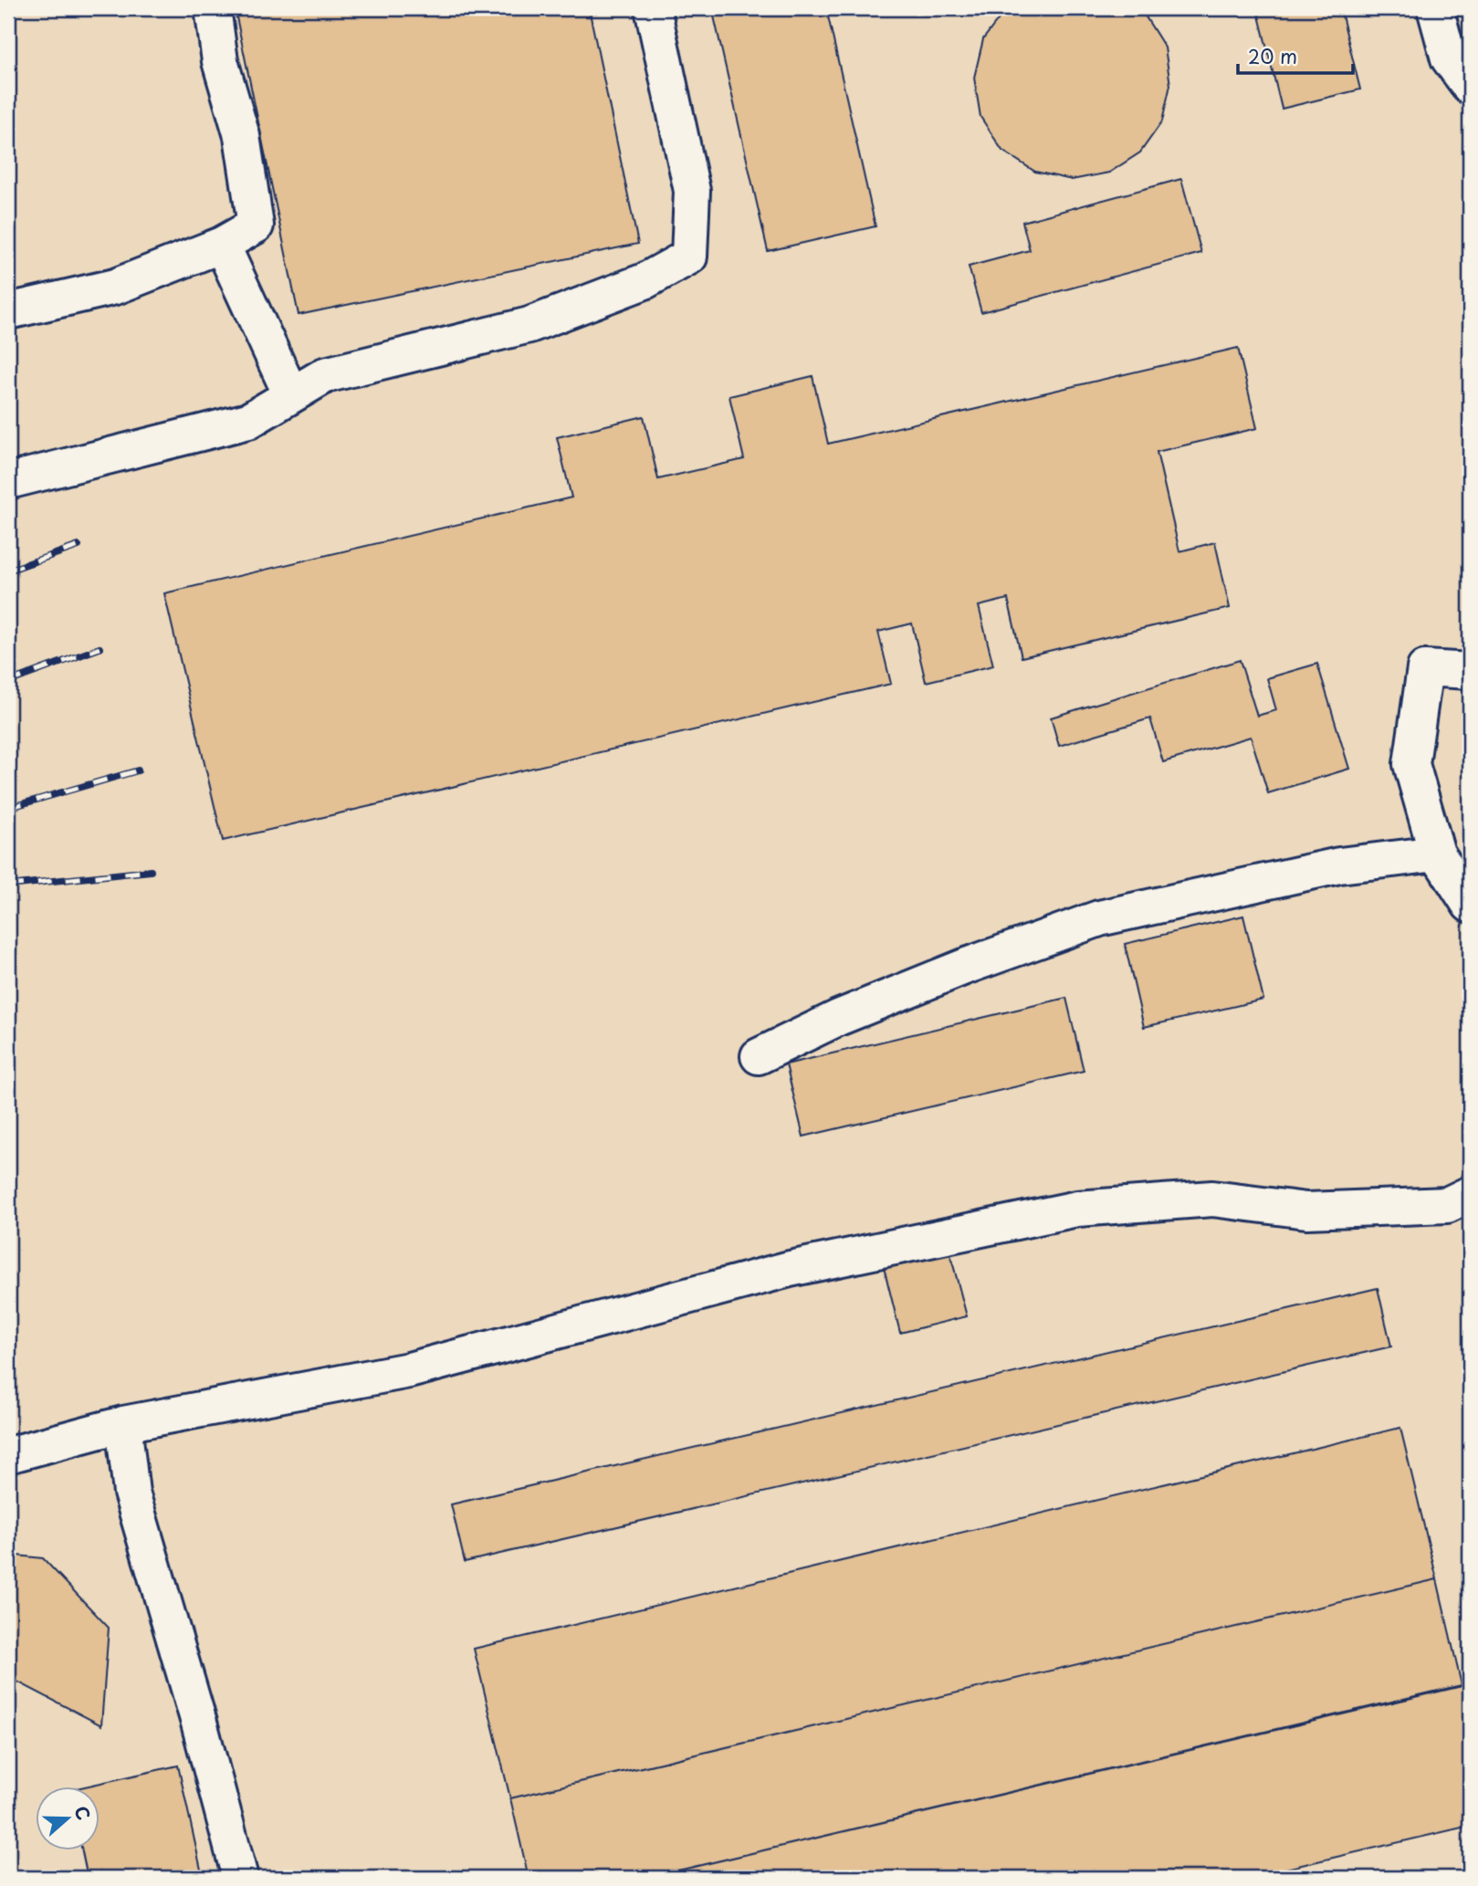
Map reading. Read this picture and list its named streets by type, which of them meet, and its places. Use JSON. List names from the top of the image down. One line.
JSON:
{"scale_bar":"20 m","north":"right"}
